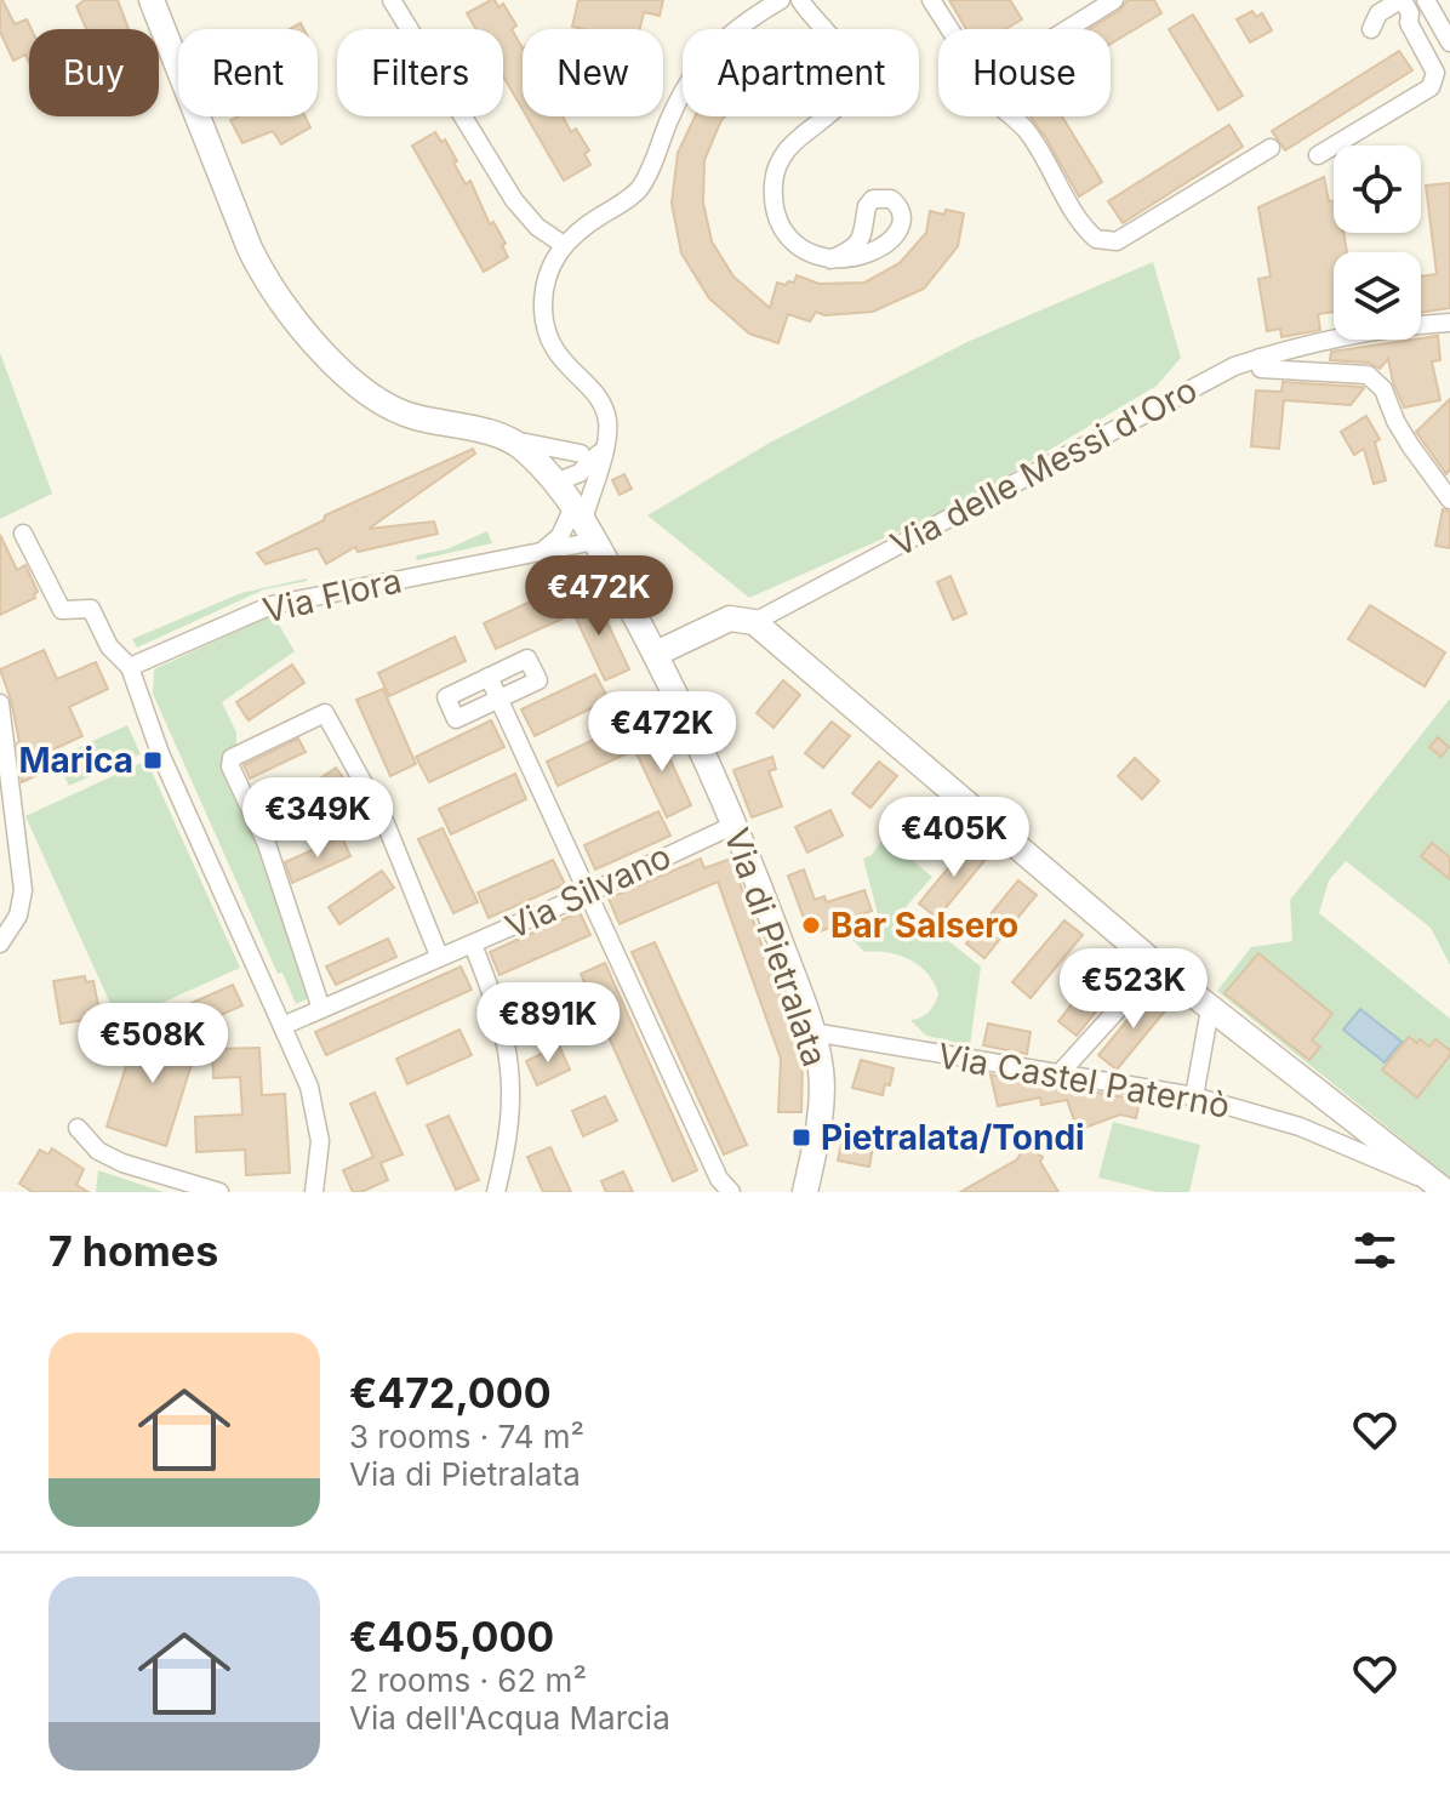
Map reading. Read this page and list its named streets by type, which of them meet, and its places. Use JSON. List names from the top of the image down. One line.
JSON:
{"streets":{"street":["Via delle Messi d'Oro","Via Flora","Via Silvano","Via di Pietralata","Via Castel Paternò"]},"crossings":[["Via Flora","Via di Pietralata"],["Via Silvano","Via di Pietralata"],["Via di Pietralata","Via Castel Paternò"]],"places":{"transit":["Marica","Pietralata/Tondi"],"other":["Bar Salsero"]},"page":{"chip":["Buy","Rent","Filters","New","Apartment","House"],"price":["€472K","€472K","€349K","€405K","€523K","€891K","€508K"],"heading":"7 homes","list":[{"name":"€472,000","note":"3 rooms · 74 m² · Via di Pietralata"},{"name":"€405,000","note":"2 rooms · 62 m² · Via dell'Acqua Marcia"}]}}
